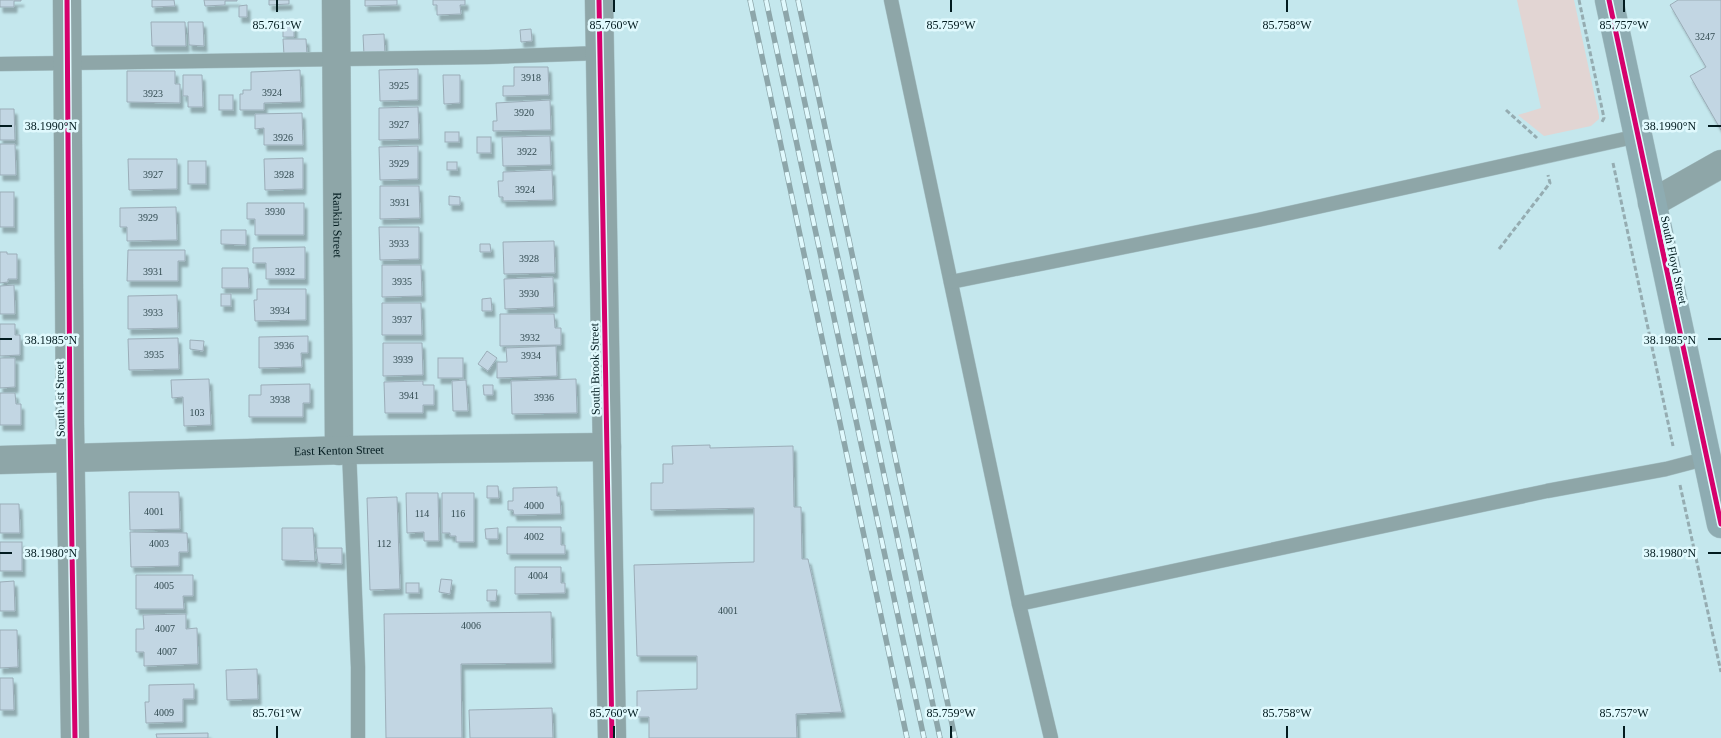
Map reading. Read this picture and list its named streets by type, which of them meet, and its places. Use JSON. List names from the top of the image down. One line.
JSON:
{"streets":{"street":["Rankin Street","South Floyd Street","South Brook Street","South 1st Street","East Kenton Street"]},"crossings":[["Rankin Street","East Kenton Street"],["South Brook Street","East Kenton Street"],["South 1st Street","East Kenton Street"]],"house_numbers":["3247","3918","3925","3924","3923","3920","3927","3926","3922","3929","3927","3928","3924","3931","3930","3929","3933","3928","3931","3932","3935","3930","3934","3933","3937","3932","3936","3935","3934","3939","3941","3936","3938","103","4000","4001","114","116","4002","4003","112","4004","4005","4001","4006","4007","4007","4009"],"coordinates":["85.761°W","85.760°W","85.759°W","85.758°W","85.757°W","38.1990°N","38.1985°N","38.1980°N"]}
